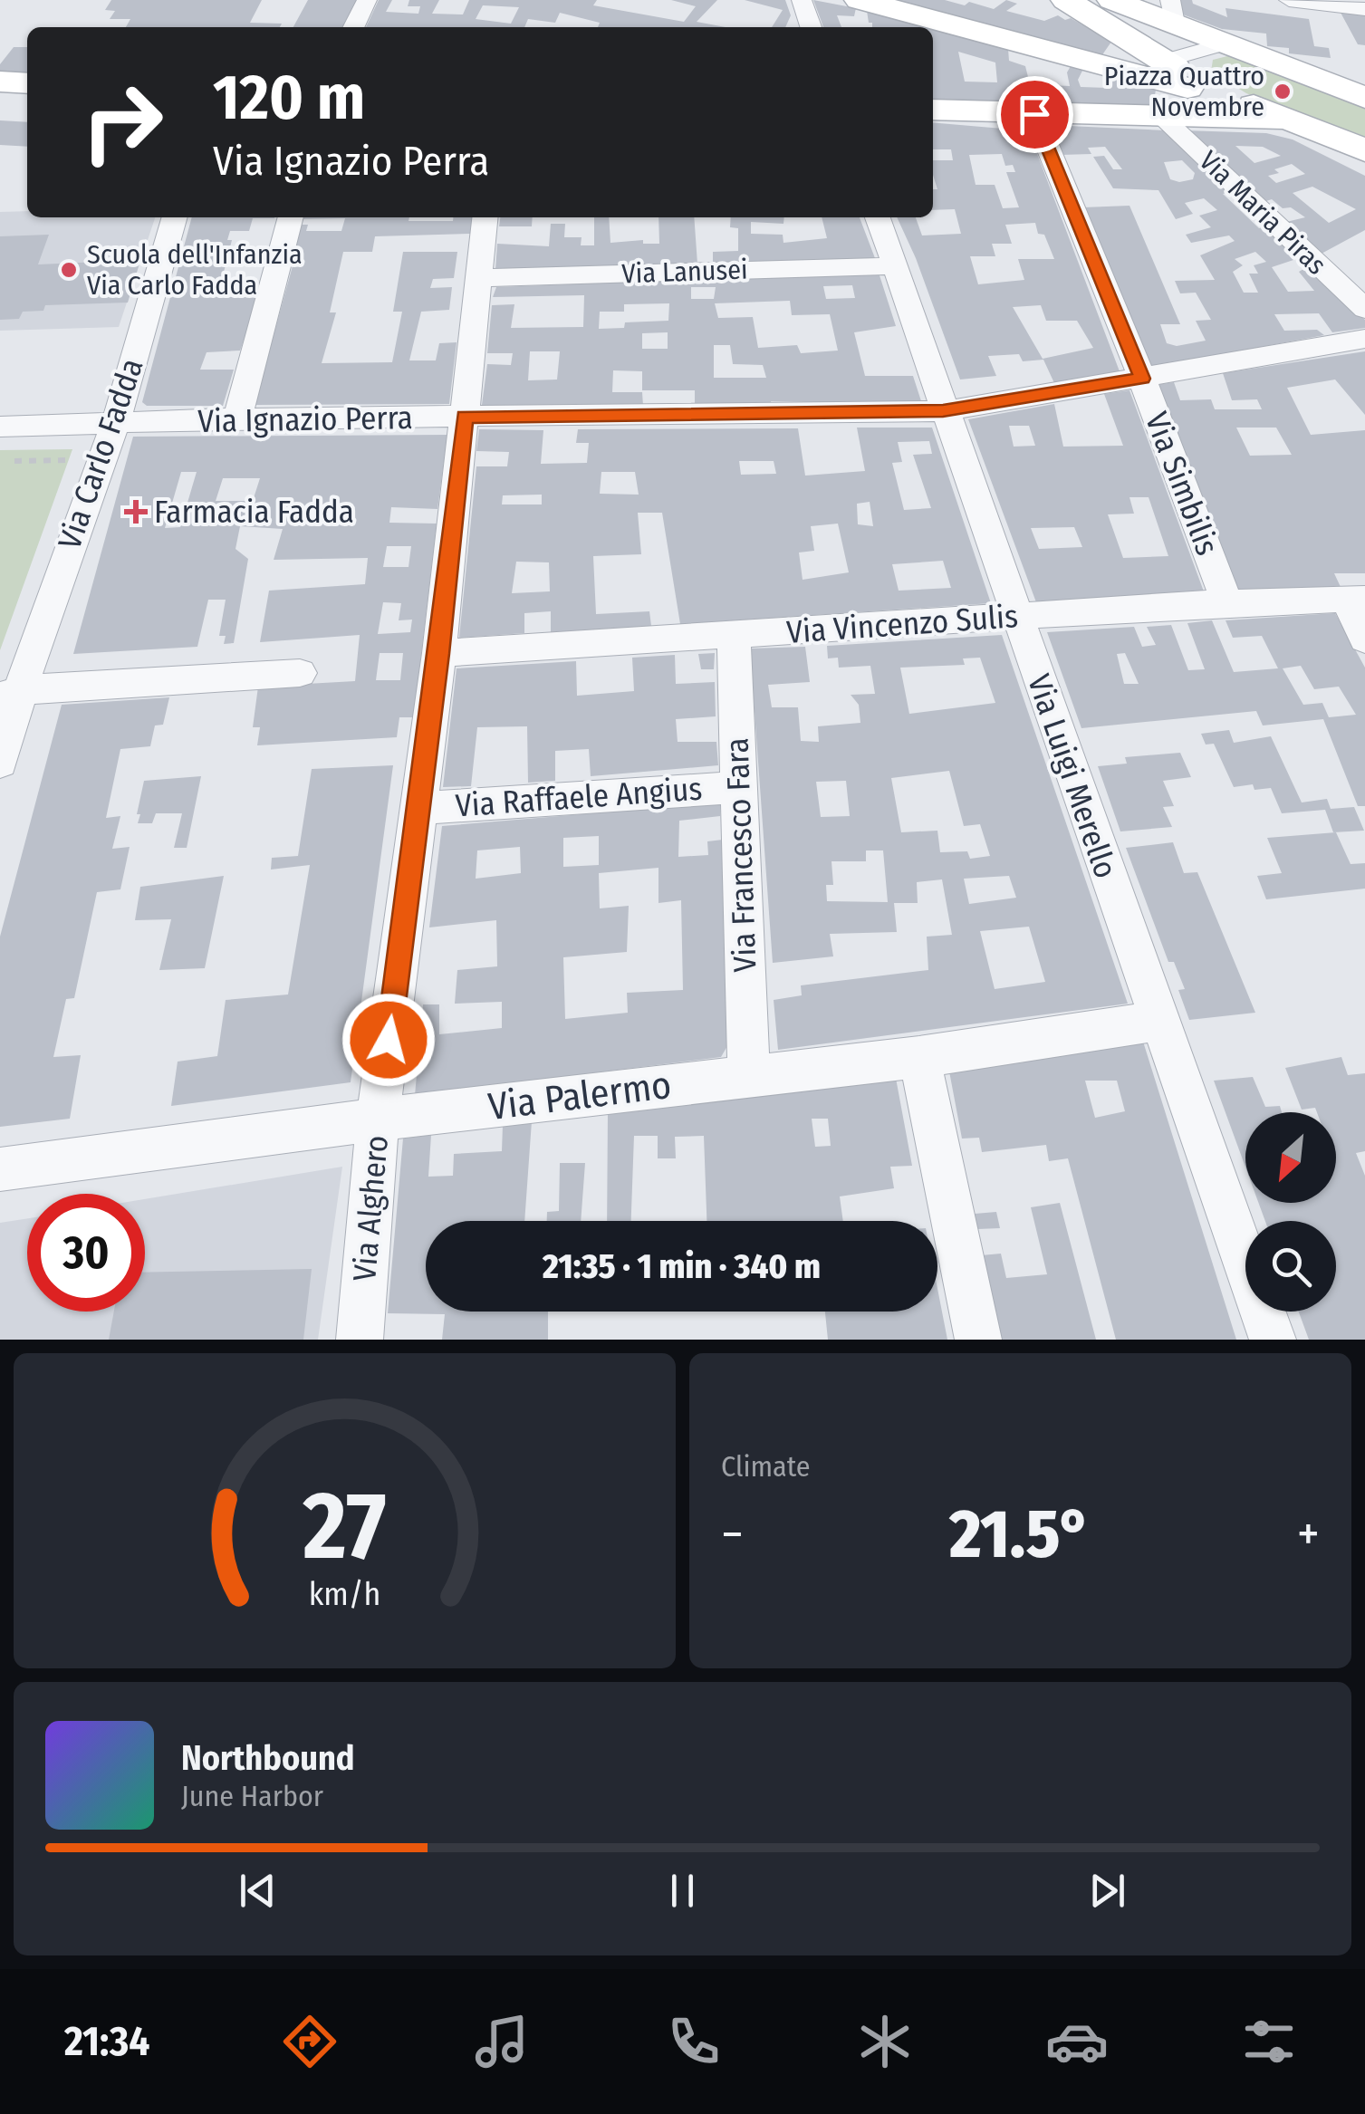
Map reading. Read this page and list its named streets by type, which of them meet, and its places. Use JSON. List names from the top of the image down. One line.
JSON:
{"streets":{"street":["Via Maria Piras","Via Lanusei","Via Ignazio Perra","Via Carlo Fadda","Via Simbilis","Via Vincenzo Sulis","Via Luigi Merello","Via Raffaele Angius","Via Francesco Fara","Via Palermo","Via Alghero"]},"crossings":[["Via Lanusei","Via Luigi Merello"],["Via Lanusei","Via Alghero"],["Via Ignazio Perra","Via Carlo Fadda"],["Via Ignazio Perra","Via Simbilis"],["Via Ignazio Perra","Via Luigi Merello"],["Via Ignazio Perra","Via Alghero"],["Via Simbilis","Via Vincenzo Sulis"],["Via Vincenzo Sulis","Via Luigi Merello"],["Via Vincenzo Sulis","Via Francesco Fara"],["Via Vincenzo Sulis","Via Alghero"],["Via Luigi Merello","Via Palermo"],["Via Raffaele Angius","Via Francesco Fara"],["Via Raffaele Angius","Via Alghero"],["Via Francesco Fara","Via Palermo"],["Via Palermo","Via Alghero"]],"places":{"other":["Piazza Quattro Novembre","Scuola dell'Infanzia Via Carlo Fadda"],"health":["Farmacia Fadda"]},"north":"bottom left","page":{"turn":["120 m","Via Ignazio Perra"],"limit":"30","trip":"21:35 · 1 min · 340 m","tile":"Climate","heat":["−","21.5°","+"],"song":["Northbound","June Harbor"],"tabs":"21:34","gauge":["27","km/h"]}}
